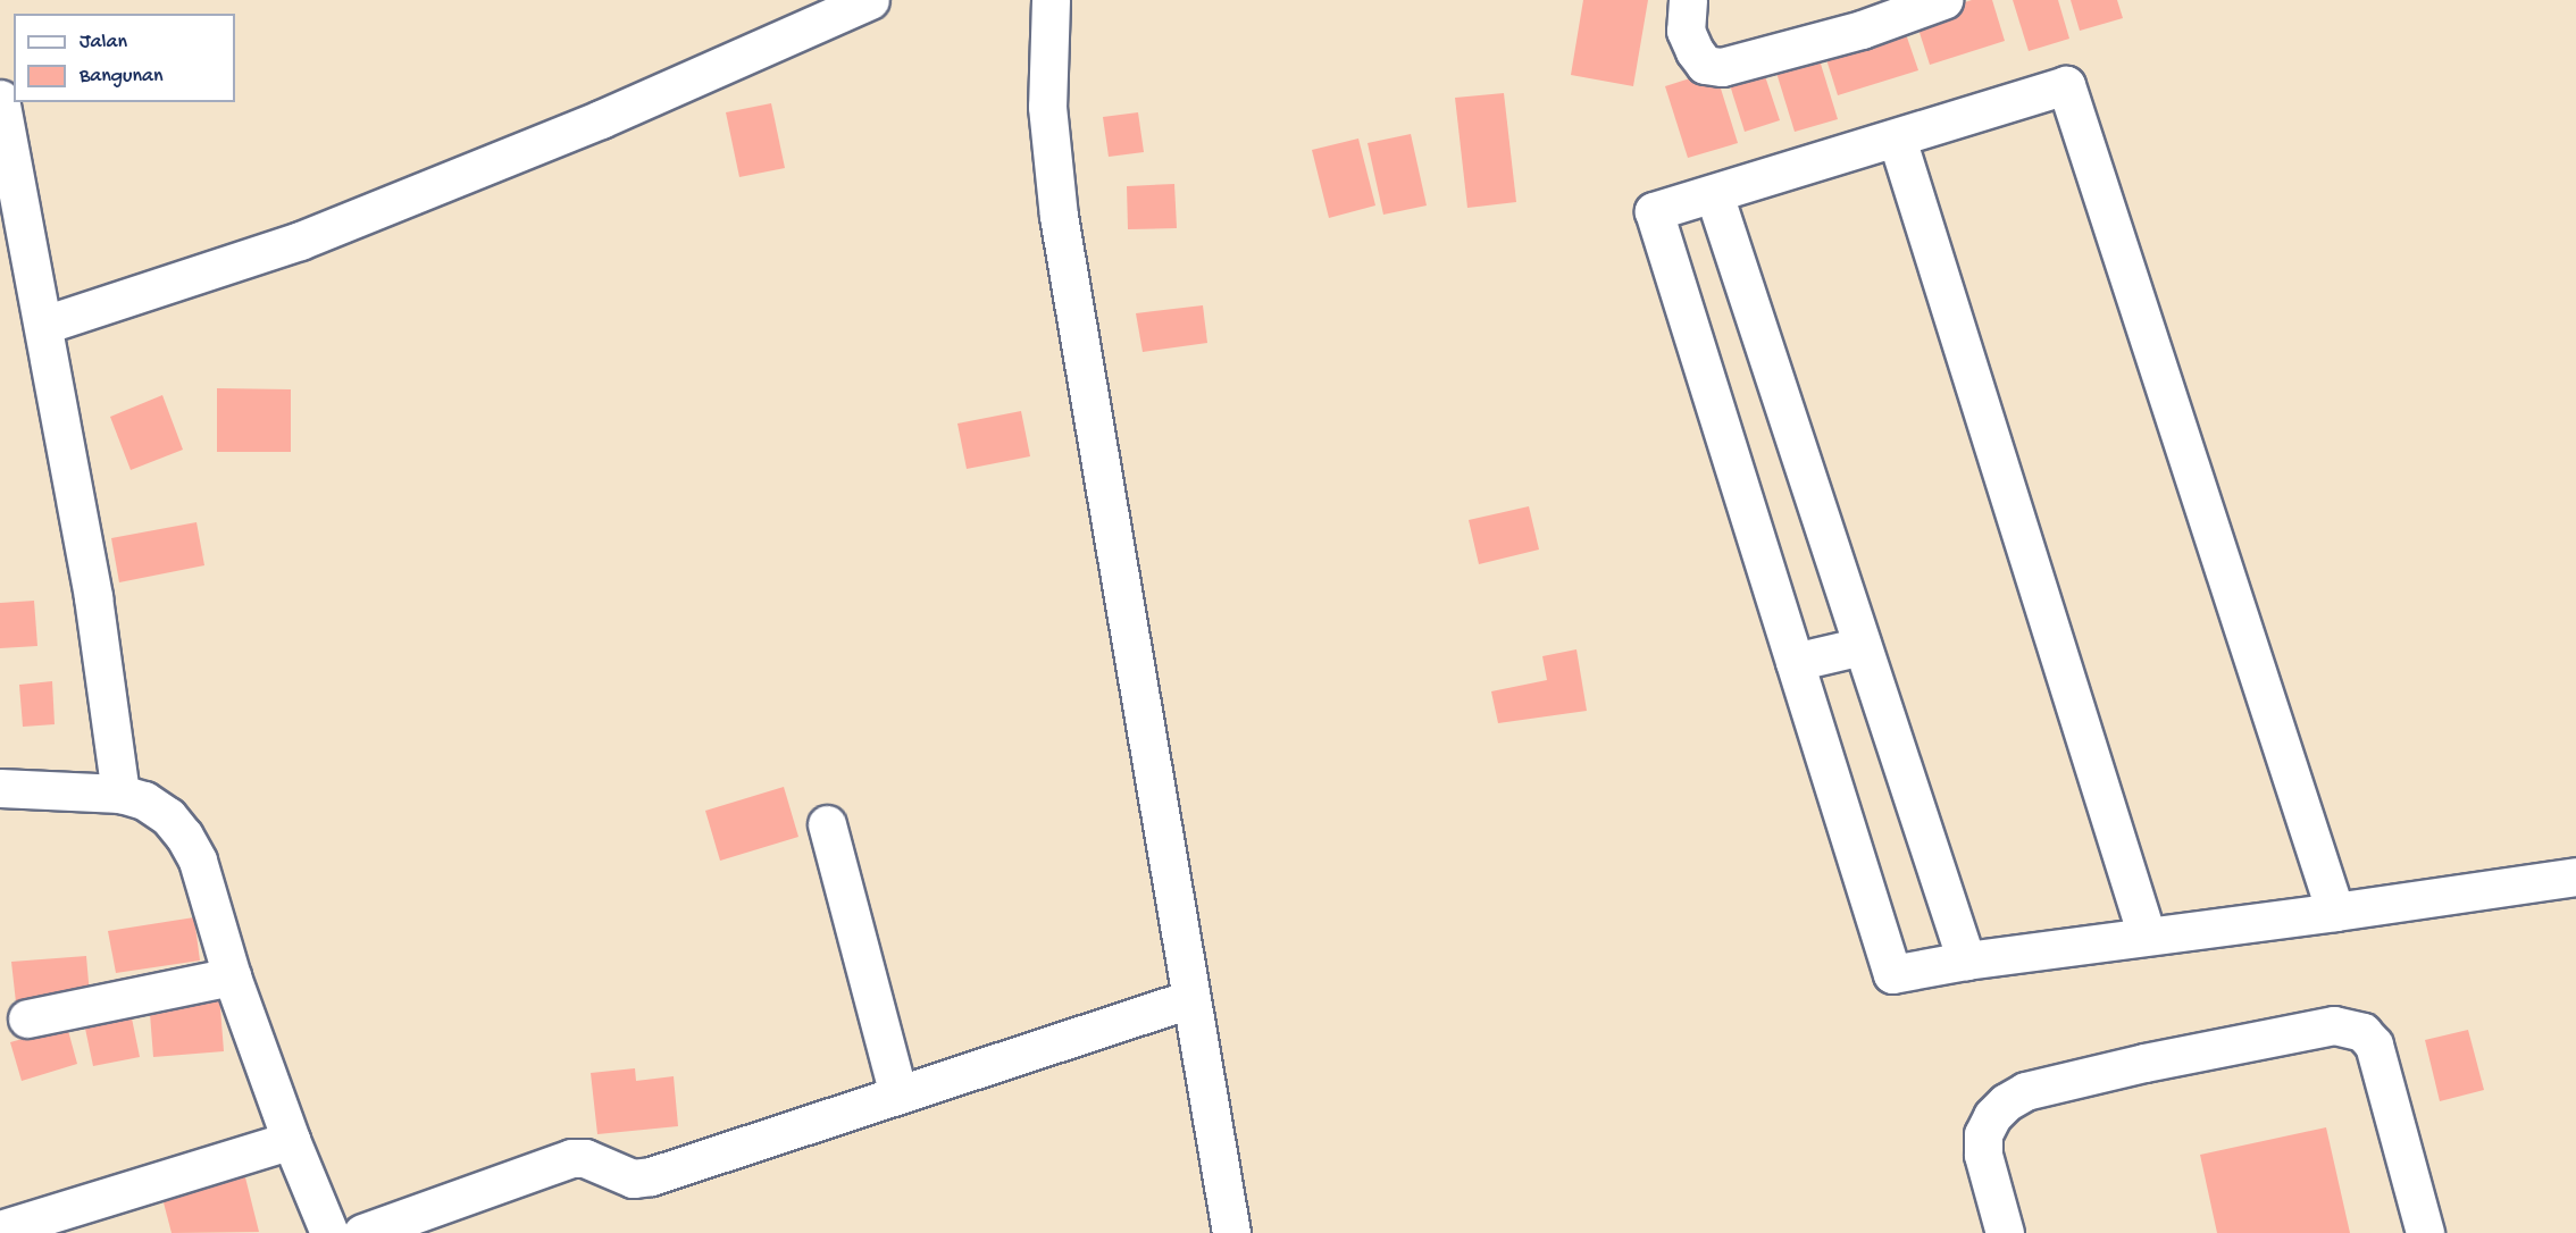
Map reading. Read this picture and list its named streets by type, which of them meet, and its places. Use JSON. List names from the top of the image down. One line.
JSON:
{"legend":["Jalan","Bangunan"]}
